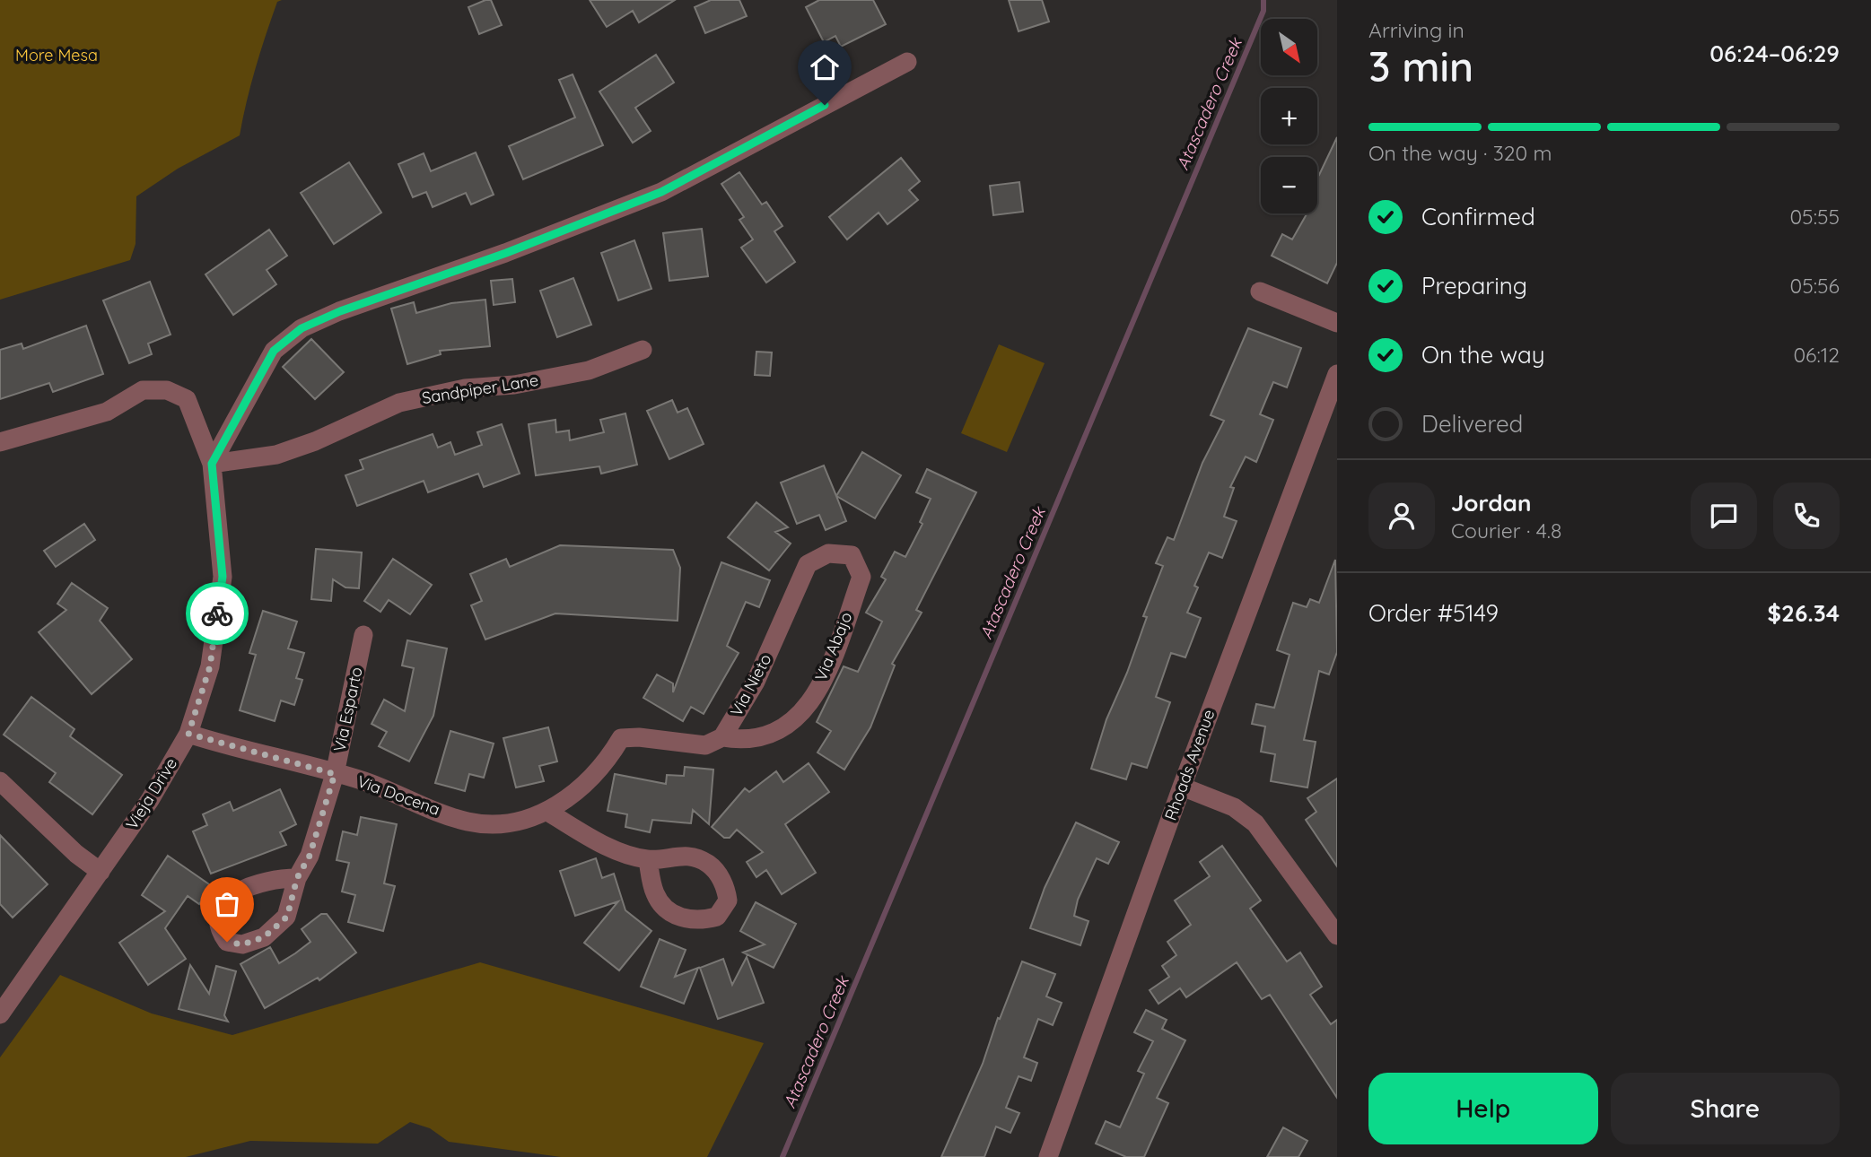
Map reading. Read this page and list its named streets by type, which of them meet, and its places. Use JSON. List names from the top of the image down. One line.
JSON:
{"streets":{"street":["Sandpiper Lane","Via Abajo","Via Nieto","Via Esparto","Rhoads Avenue","Vieja Drive","Via Docena"]},"crossings":[["Sandpiper Lane","Vieja Drive"],["Via Abajo","Via Nieto"],["Via Abajo","Via Docena"],["Via Nieto","Via Docena"],["Via Esparto","Via Docena"],["Vieja Drive","Via Docena"]],"water":["Atascadero Creek"],"parks":["More Mesa"],"north":"bottom right","page":{"heading":["3 min","Arriving in","06:24–06:29"],"panel":["Jordan","Courier · 4.8","Order #5149","$26.34"],"map_buttons":["+","−"],"bar":"On the way · 320 m","list":[["Confirmed","05:55"],["Preparing","05:56"],["On the way","06:12"],"Delivered"],"buttons":["Help","Share"]}}
